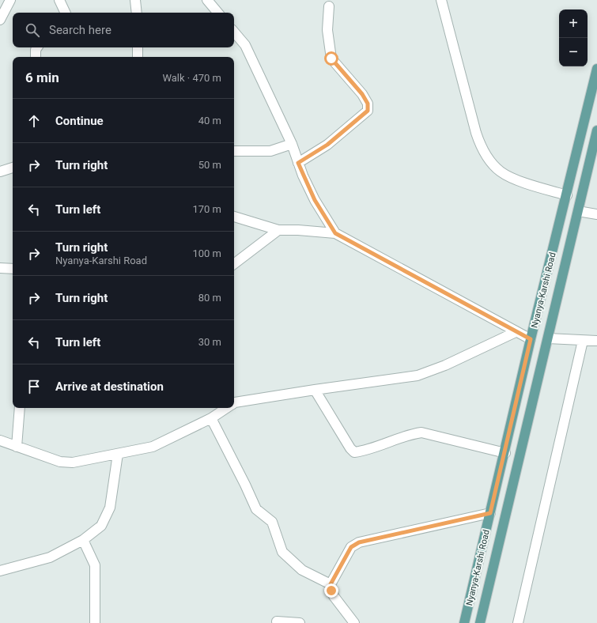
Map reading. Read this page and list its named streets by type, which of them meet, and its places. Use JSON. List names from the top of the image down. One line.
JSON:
{"streets":{"main road":["Nyanya-Karshi Road"]},"page":{"map_buttons":["+","−"],"search":"Search here","heading":["6 min","Walk · 470 m"],"list":[["Continue","40 m"],["Turn right","50 m"],["Turn left","170 m"],["Turn right","Nyanya-Karshi Road","100 m"],["Turn right","80 m"],["Turn left","30 m"],"Arrive at destination"]}}
